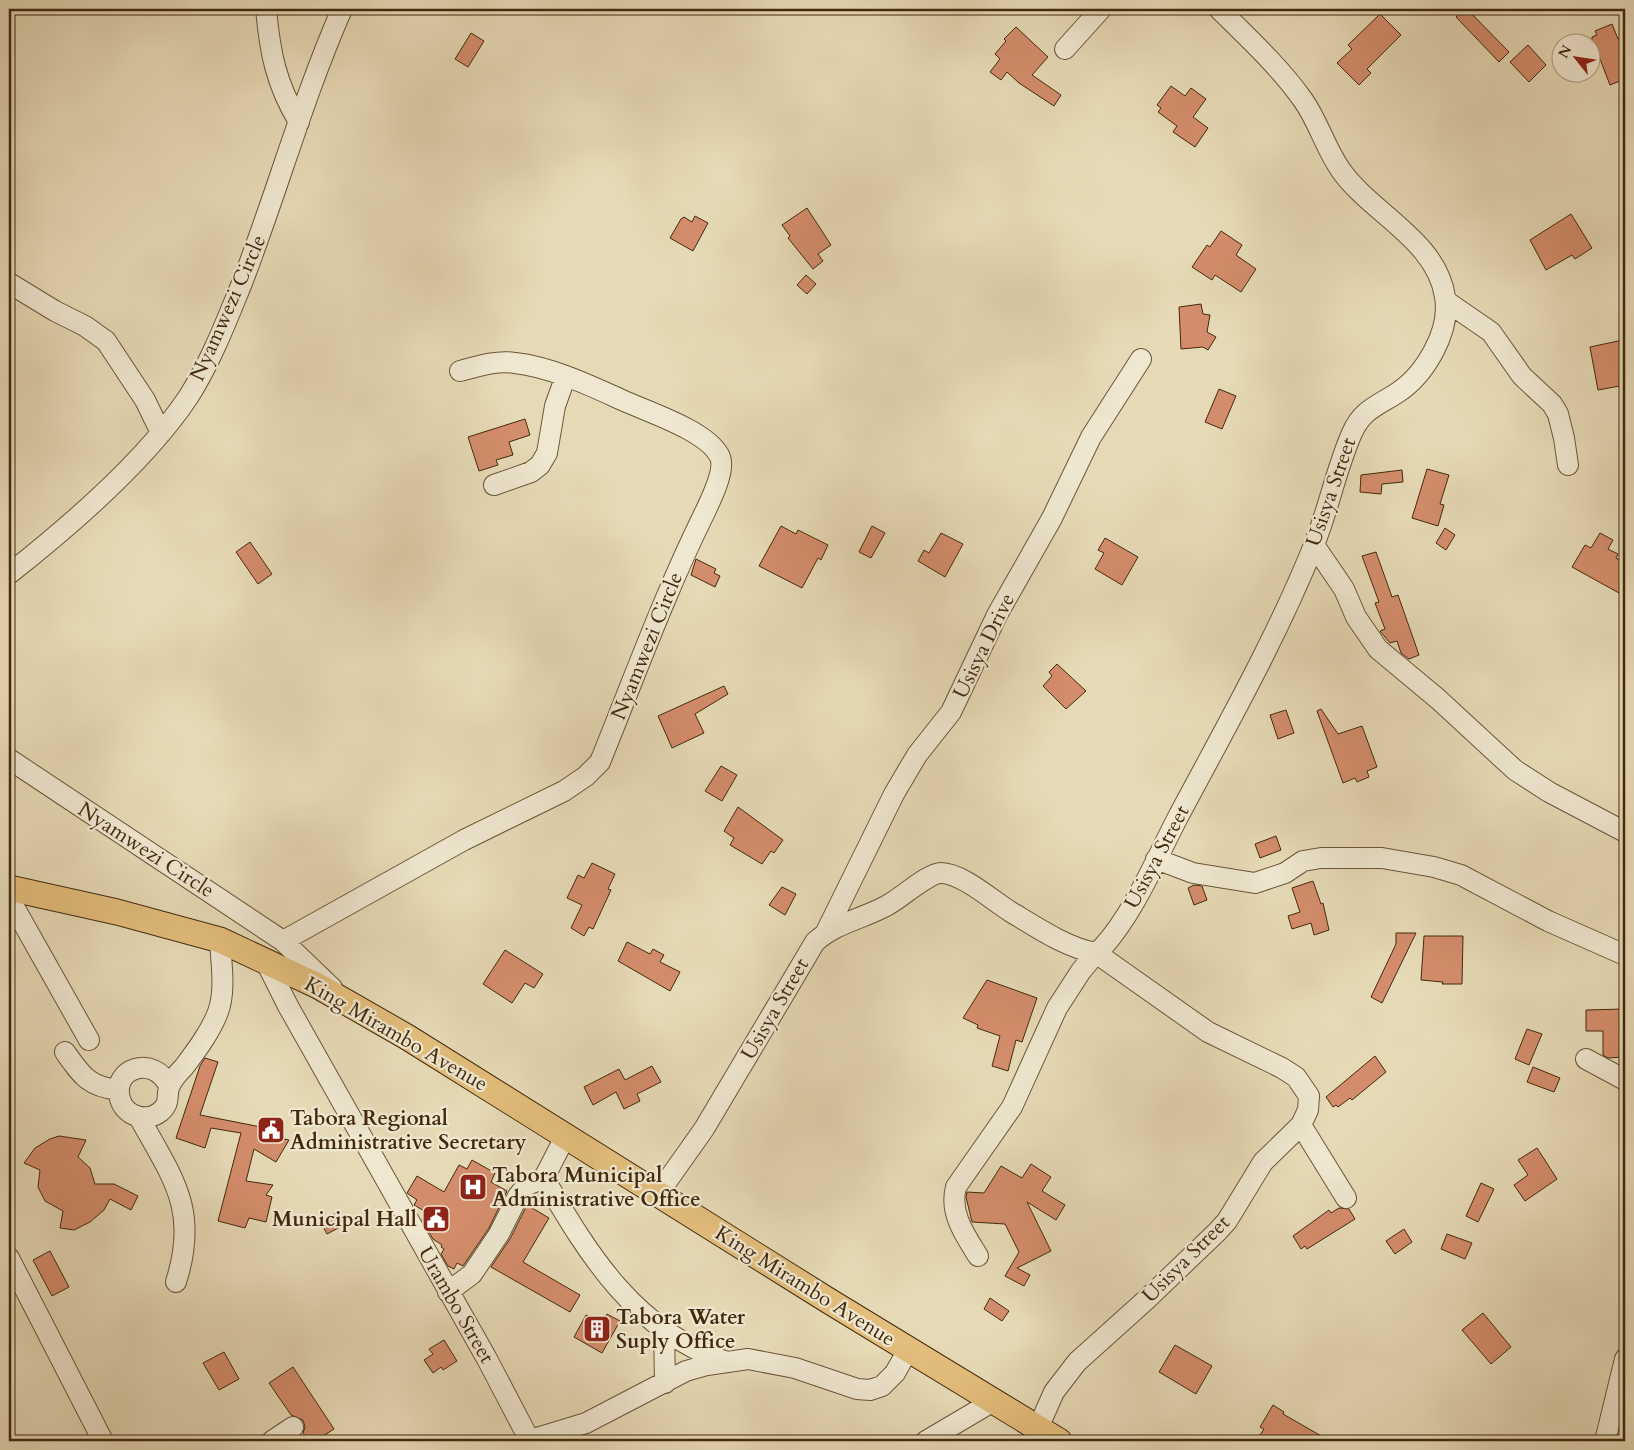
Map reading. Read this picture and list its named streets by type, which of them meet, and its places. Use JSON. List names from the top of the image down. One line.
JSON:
{"streets":{"main road":["King Mirambo Avenue"],"street":["Nyamwezi Circle","Usisya Street","Usisya Drive","Urambo Street"]},"crossings":[["Nyamwezi Circle","King Mirambo Avenue"],["Usisya Street","Usisya Drive"],["Usisya Street","King Mirambo Avenue"],["King Mirambo Avenue","Urambo Street"]],"places":{"public building":["Tabora Regional Administrative Secretary","Municipal Hall"],"hospital":["Tabora Municipal Administrative Office"],"building":["Tabora Water Suply Office"]},"north":"top left"}
